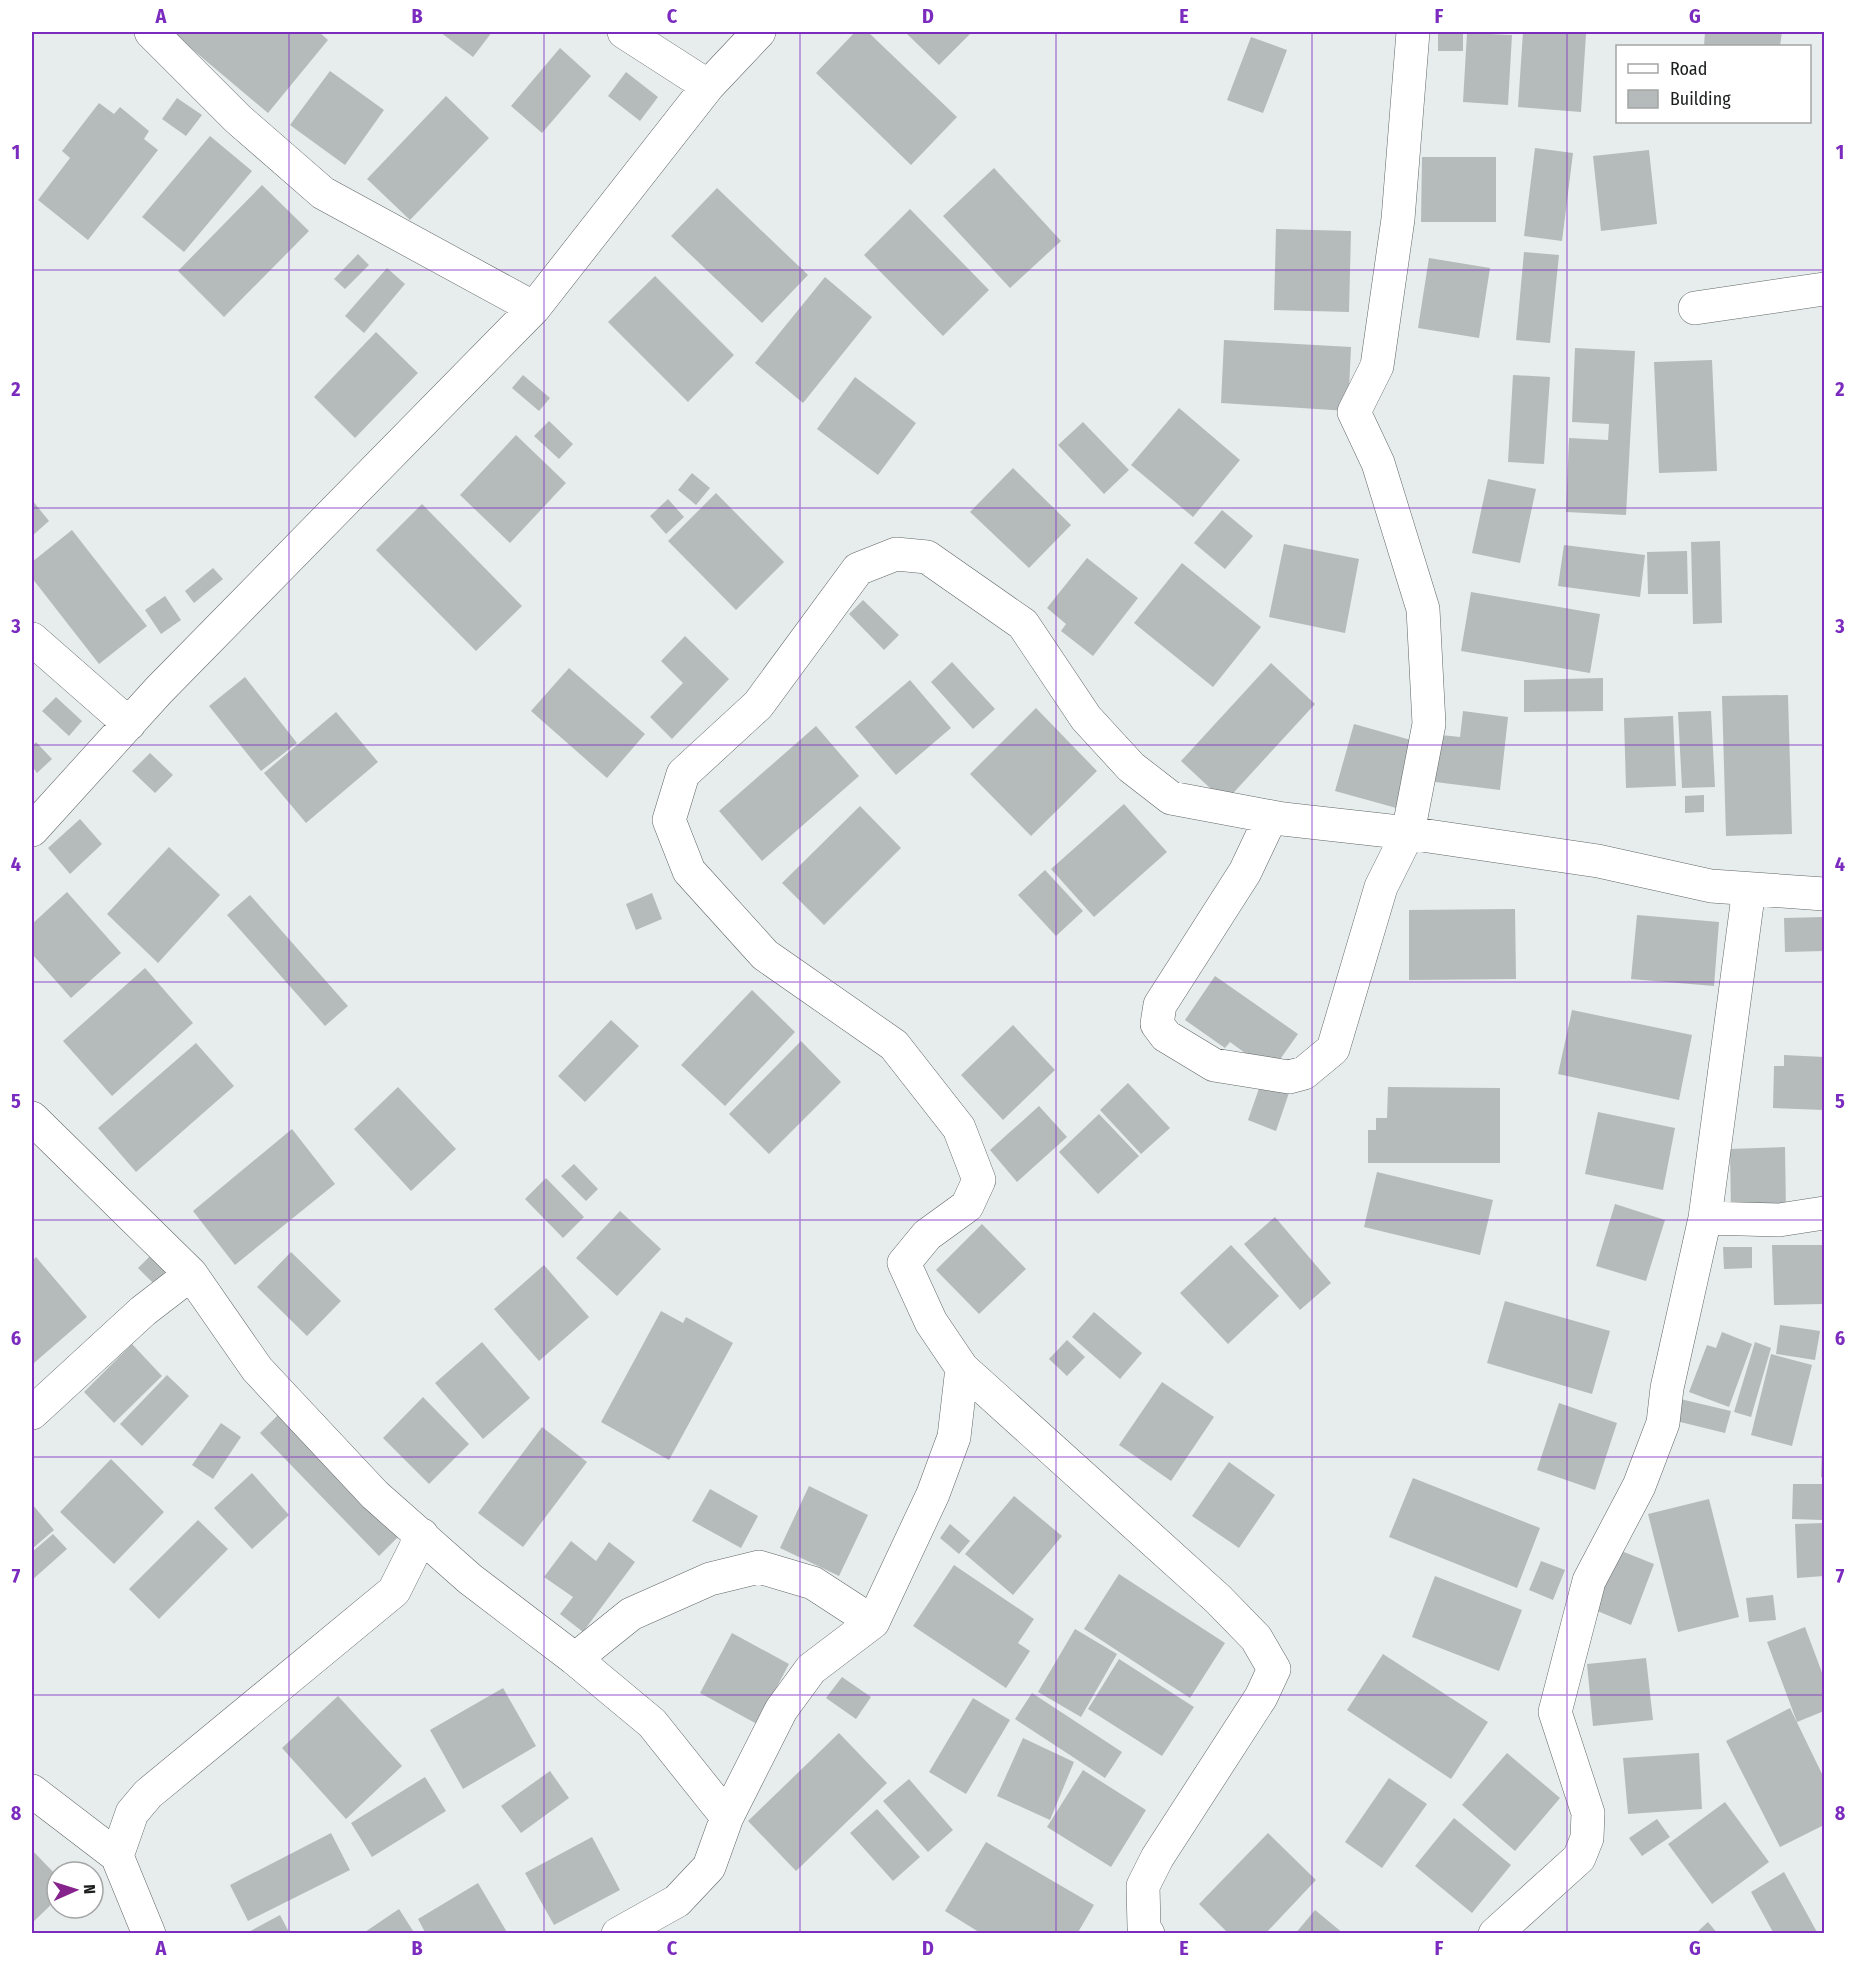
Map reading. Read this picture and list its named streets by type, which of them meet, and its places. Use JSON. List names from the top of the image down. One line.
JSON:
{"legend":["Road","Building"],"north":"right","grid":{"columns":["A","B","C","D","E","F","G"],"rows":["1","2","3","4","5","6","7","8"]}}
